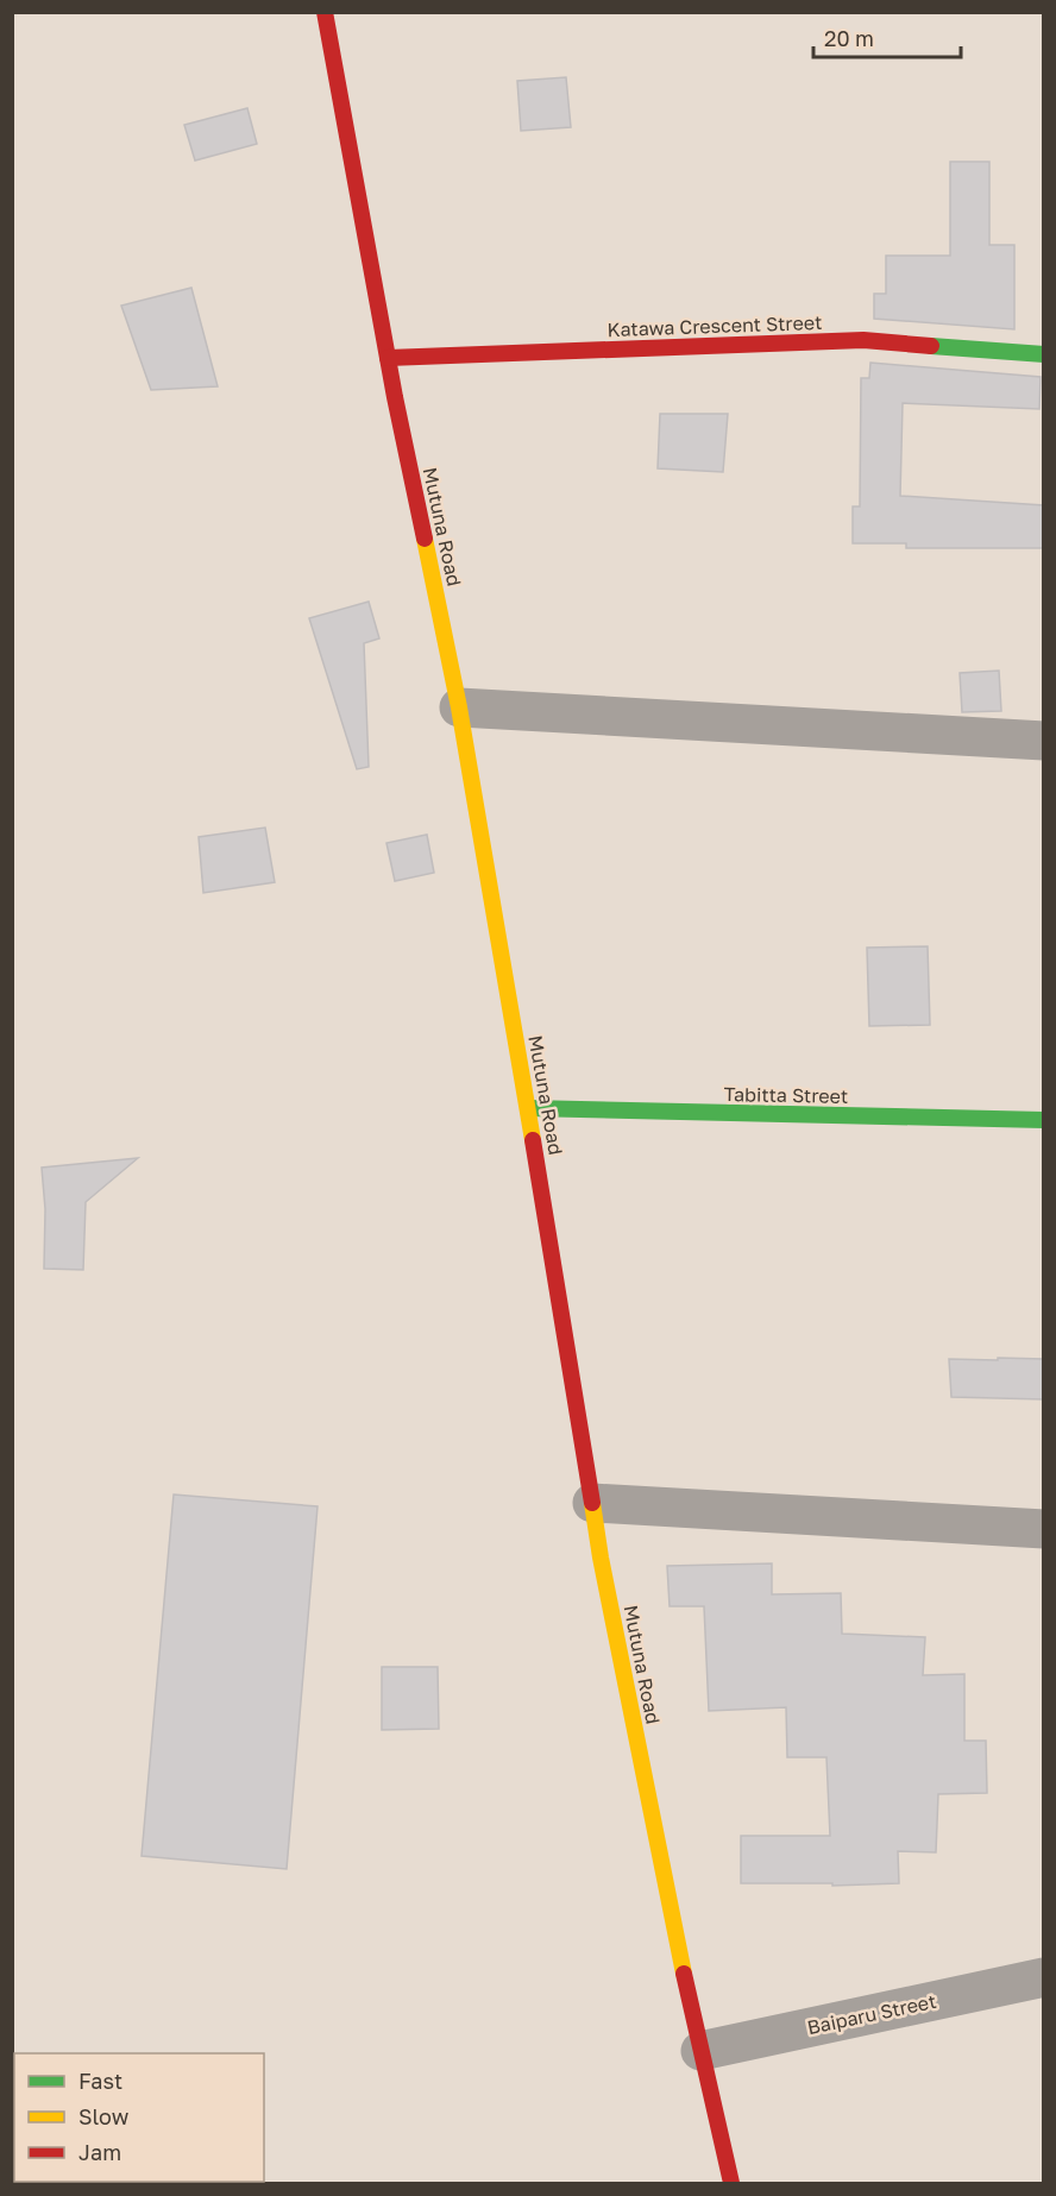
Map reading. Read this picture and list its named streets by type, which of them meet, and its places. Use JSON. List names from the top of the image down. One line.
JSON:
{"streets":{"street":["Katawa Crescent Street","Mutuna Road","Tabitta Street","Baiparu Street"]},"crossings":[["Katawa Crescent Street","Mutuna Road"],["Mutuna Road","Tabitta Street"],["Mutuna Road","Baiparu Street"]],"legend":["Fast","Slow","Jam"],"scale_bar":"20 m"}
